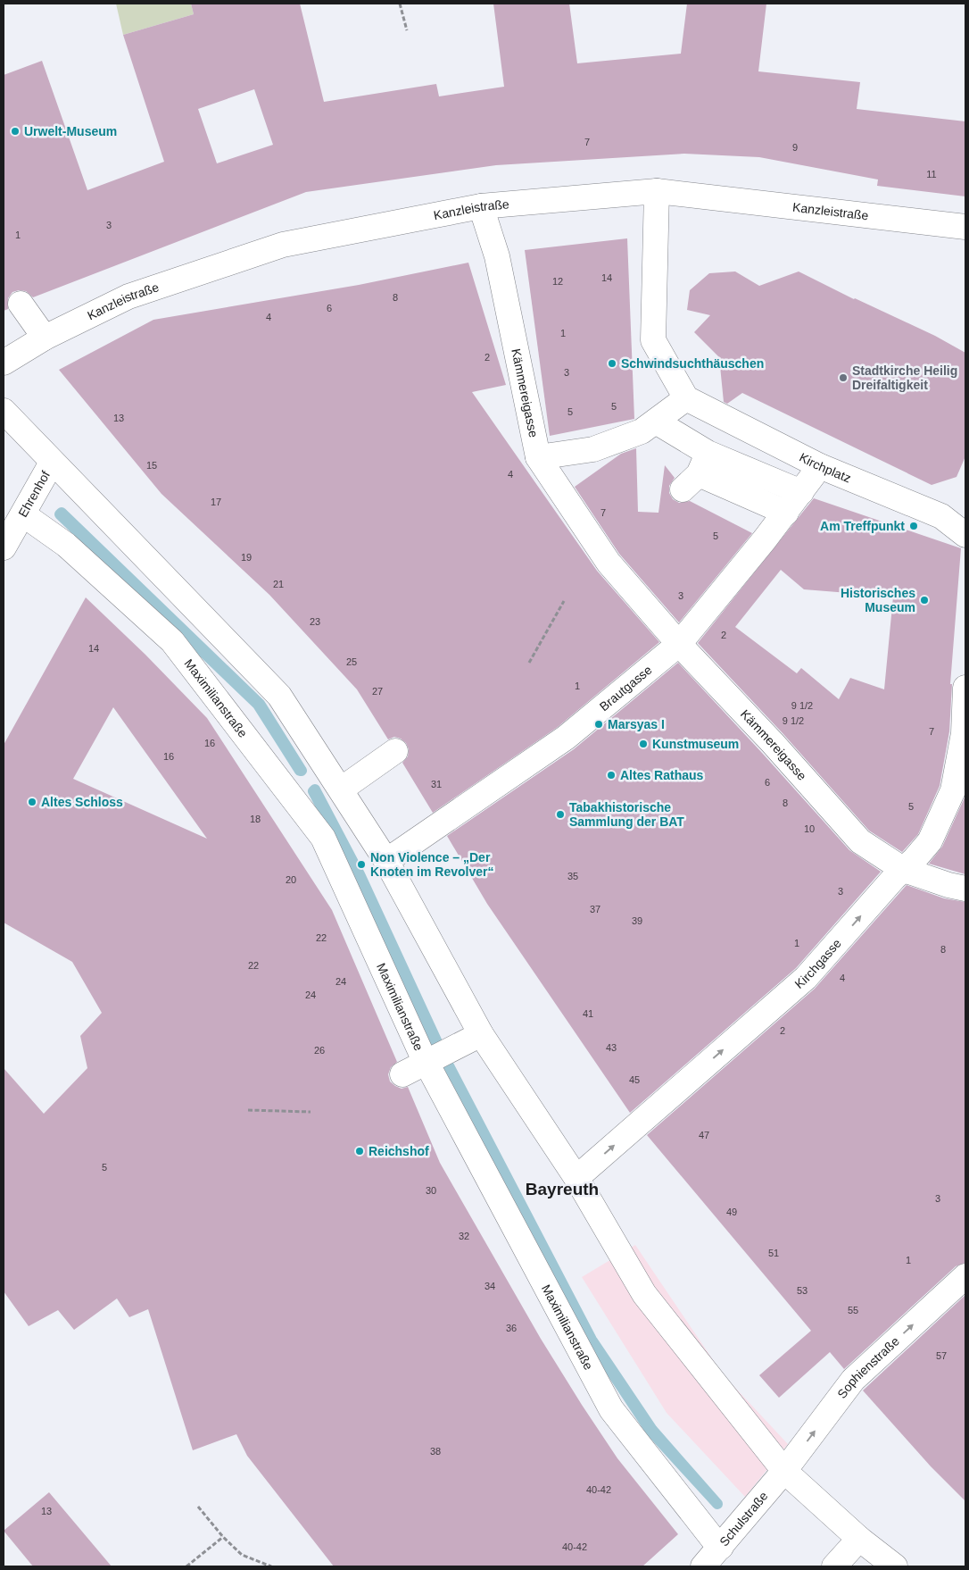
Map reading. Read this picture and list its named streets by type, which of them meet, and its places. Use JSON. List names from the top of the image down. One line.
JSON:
{"streets":{"street":["Kanzleistraße","Kämmereigasse","Kirchplatz","Ehrenhof","Brautgasse","Maximilianstraße","Kirchgasse","Sophienstraße","Schulstraße"]},"crossings":[["Kanzleistraße","Kämmereigasse"],["Kämmereigasse","Brautgasse"],["Kämmereigasse","Kirchgasse"],["Kirchplatz","Brautgasse"],["Ehrenhof","Maximilianstraße"],["Maximilianstraße","Schulstraße"],["Sophienstraße","Schulstraße"]],"one_way":["Kirchgasse","Sophienstraße"],"districts":["Bayreuth"],"places":["Urwelt-Museum","Schwindsuchthäuschen","Stadtkirche Heilig Dreifaltigkeit","Am Treffpunkt","Historisches Museum","Marsyas I","Kunstmuseum","Altes Rathaus","Altes Schloss","Tabakhistorische Sammlung der BAT","Non Violence – „Der Knoten im Revolver“","Reichshof"],"house_numbers":["7","9","11","3","1","14","12","8","6","4","1","2","3","5","5","13","15","4","17","7","5","19","21","3","23","2","14","25","1","27","9 1/2","9 1/2","7","16","16","6","31","8","5","18","10","35","20","3","37","39","22","1","8","22","4","24","24","41","2","43","26","45","47","5","30","3","49","32","51","1","34","53","55","36","57","38","40-42","13","40-42"]}
